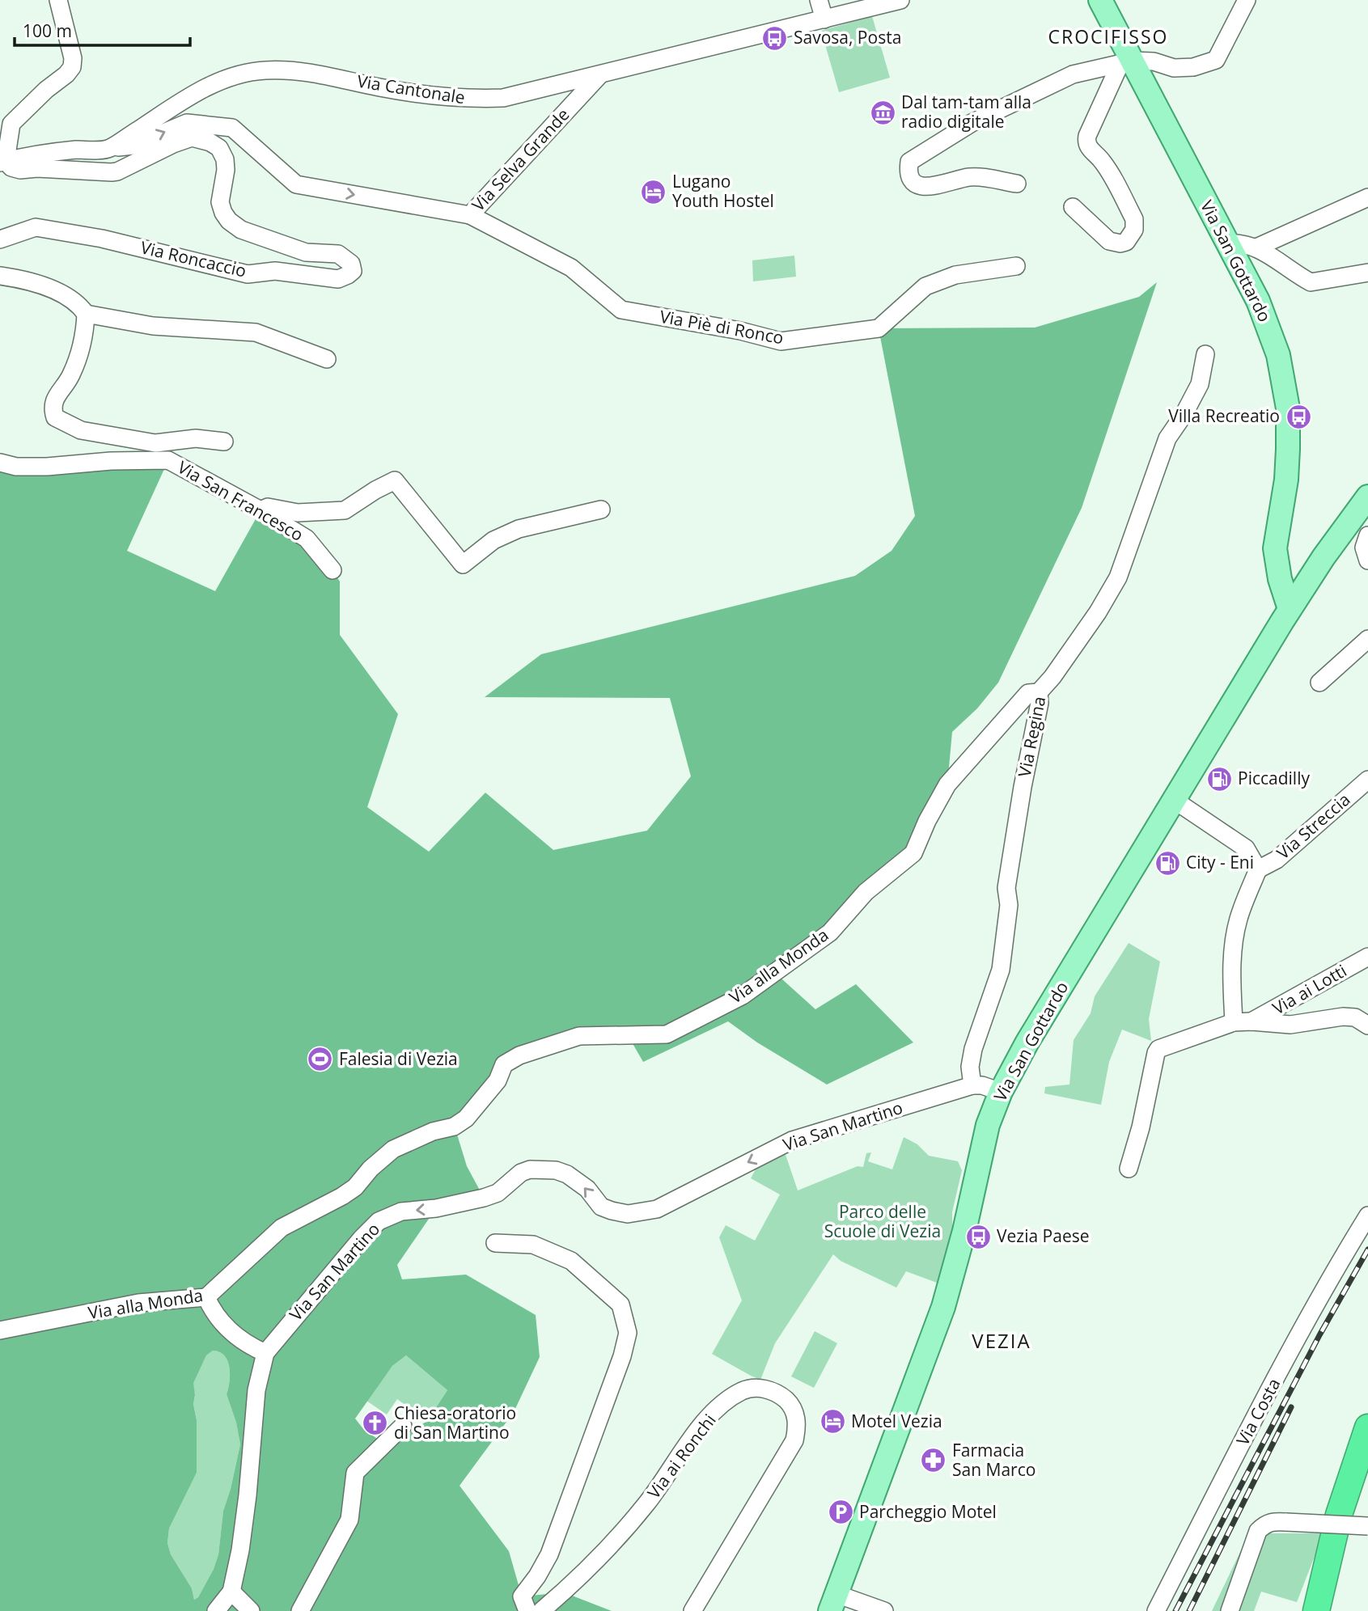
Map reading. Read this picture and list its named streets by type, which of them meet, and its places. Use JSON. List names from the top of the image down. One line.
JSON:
{"streets":{"main road":["Via San Gottardo"],"street":["Via Cantonale","Via Selva Grande","Via Roncaccio","Via Piè di Ronco","Via San Francesco","Via Regina","Via Streccia","Via alla Monda","Via ai Lotti","Via San Martino","Via Costa","Via ai Ronchi"]},"crossings":[["Via Cantonale","Via Selva Grande"],["Via Cantonale","Via Roncaccio"],["Via Selva Grande","Via Piè di Ronco"],["Via San Gottardo","Via Streccia"],["Via Regina","Via alla Monda"],["Via Regina","Via San Martino"]],"one_way":["Via Selva Grande","Via San Martino"],"districts":["CROCIFISSO","VEZIA"],"parks":["Parco delle Scuole di Vezia"],"places":{"bus stop":["Savosa, Posta","Villa Recreatio","Vezia Paese"],"museum":["Dal tam-tam alla radio digitale"],"hotel":["Lugano Youth Hostel","Motel Vezia"],"fuel station":["Piccadilly","City - Eni"],"sports":["Falesia di Vezia"],"church":["Chiesa-oratorio di San Martino"],"pharmacy":["Farmacia San Marco"],"parking":["Parcheggio Motel"]},"scale_bar":"100 m"}
